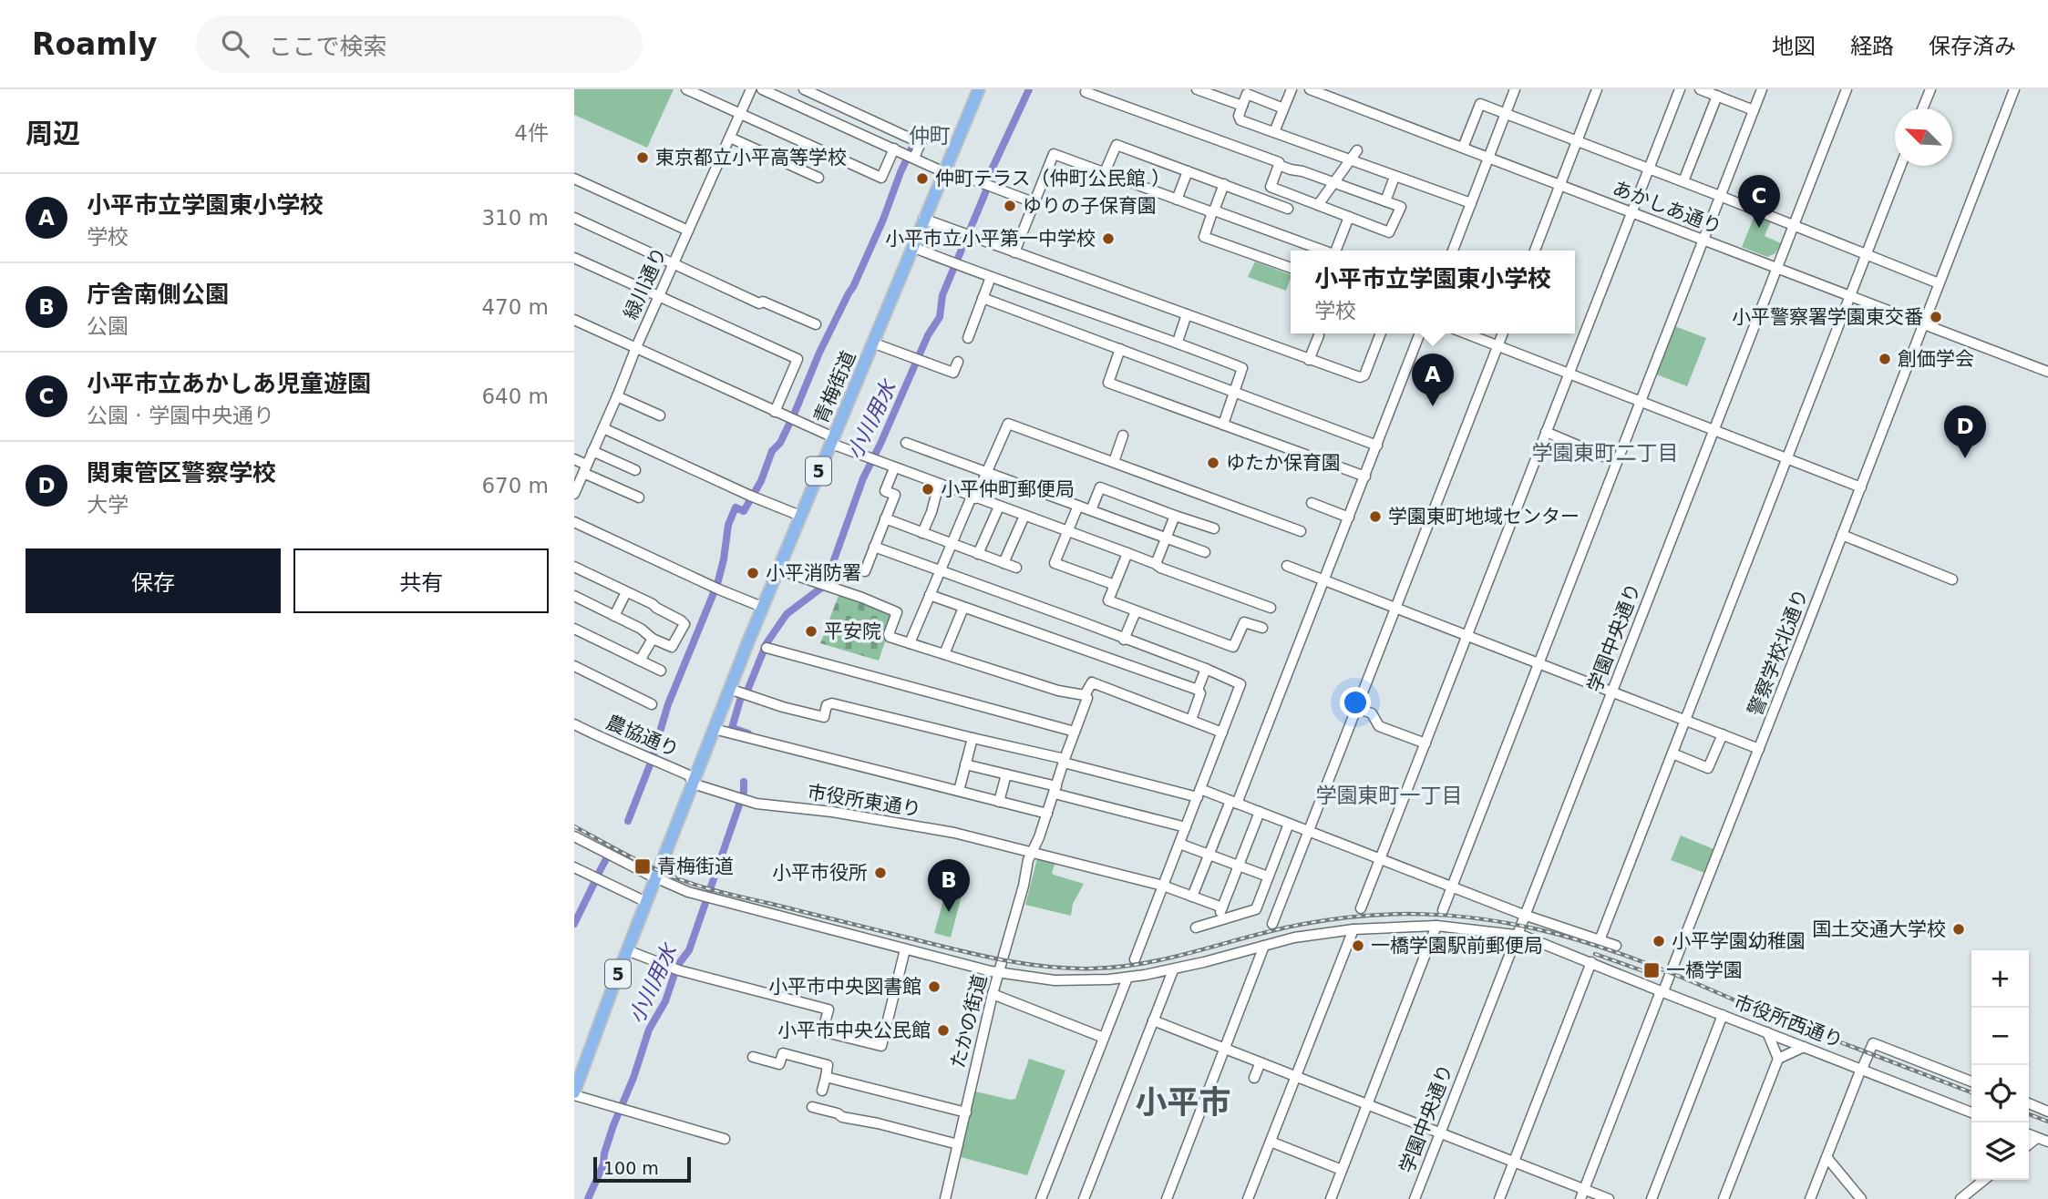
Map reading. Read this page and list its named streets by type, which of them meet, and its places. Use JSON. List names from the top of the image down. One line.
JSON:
{"streets":{"main road":["青梅街道","5"],"street":["あかしあ通り","緑川通り","学園中央通り","警察学校北通り","農協通り","市役所東通り","たかの街道","市役所西通り"]},"crossings":[["あかしあ通り","学園中央通り"],["あかしあ通り","警察学校北通り"],["青梅街道","農協通り"],["青梅街道","市役所東通り"],["青梅街道","市役所西通り"],["学園中央通り","市役所西通り"],["警察学校北通り","市役所西通り"],["農協通り","市役所東通り"],["市役所東通り","たかの街道"],["たかの街道","市役所西通り"]],"districts":["仲町","学園東町二丁目","学園東町一丁目","小平市"],"water":["小川用水"],"places":{"other":["東京都立小平高等学校","仲町テラス（仲町公民館 ）","ゆりの子保育園","小平市立小平第一中学校","小平警察署学園東交番","創価学会","ゆたか保育園","小平仲町郵便局","学園東町地域センター","小平消防署","平安院","小平市役所","国土交通大学校","小平学園幼稚園","一橋学園駅前郵便局","小平市中央図書館","小平市中央公民館"],"transit":["青梅街道","一橋学園"]},"scale_bar":"100 m","north":"top left","page":{"header":"Roamly","search":"ここで検索","nav":["地図","経路","保存済み"],"heading":["周辺","4件"],"list":[{"mark":"A","name":"小平市立学園東小学校","note":"学校","value":"310 m"},{"mark":"B","name":"庁舎南側公園","note":"公園","value":"470 m"},{"mark":"C","name":"小平市立あかしあ児童遊園","note":"公園 · 学園中央通り","value":"640 m"},{"mark":"D","name":"関東管区警察学校","note":"大学","value":"670 m"}],"pins":["C","A","D","B"],"popup":["小平市立学園東小学校","学校"],"buttons":["保存","共有"],"map_buttons":["+","−"],"scale":"100 m"}}
